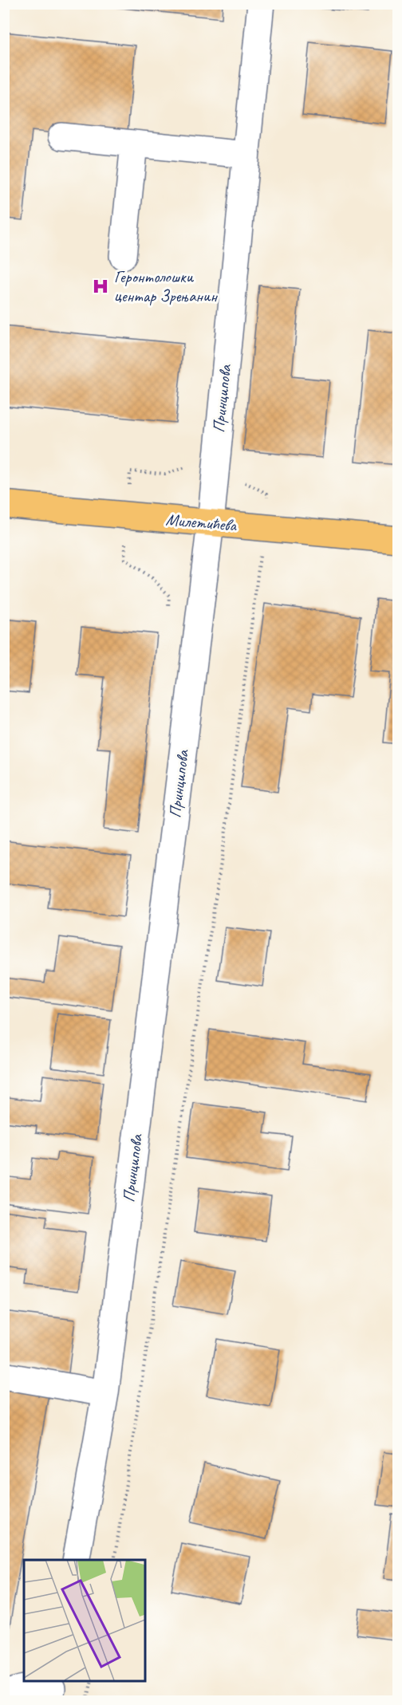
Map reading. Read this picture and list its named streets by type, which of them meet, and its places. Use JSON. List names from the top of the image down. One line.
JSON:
{"streets":{"main road":["Милетићева"],"street":["Принципова"]},"crossings":[["Принципова","Милетићева"]],"places":{"hospital":["Геронтолошки центар Зрењанин"]}}
